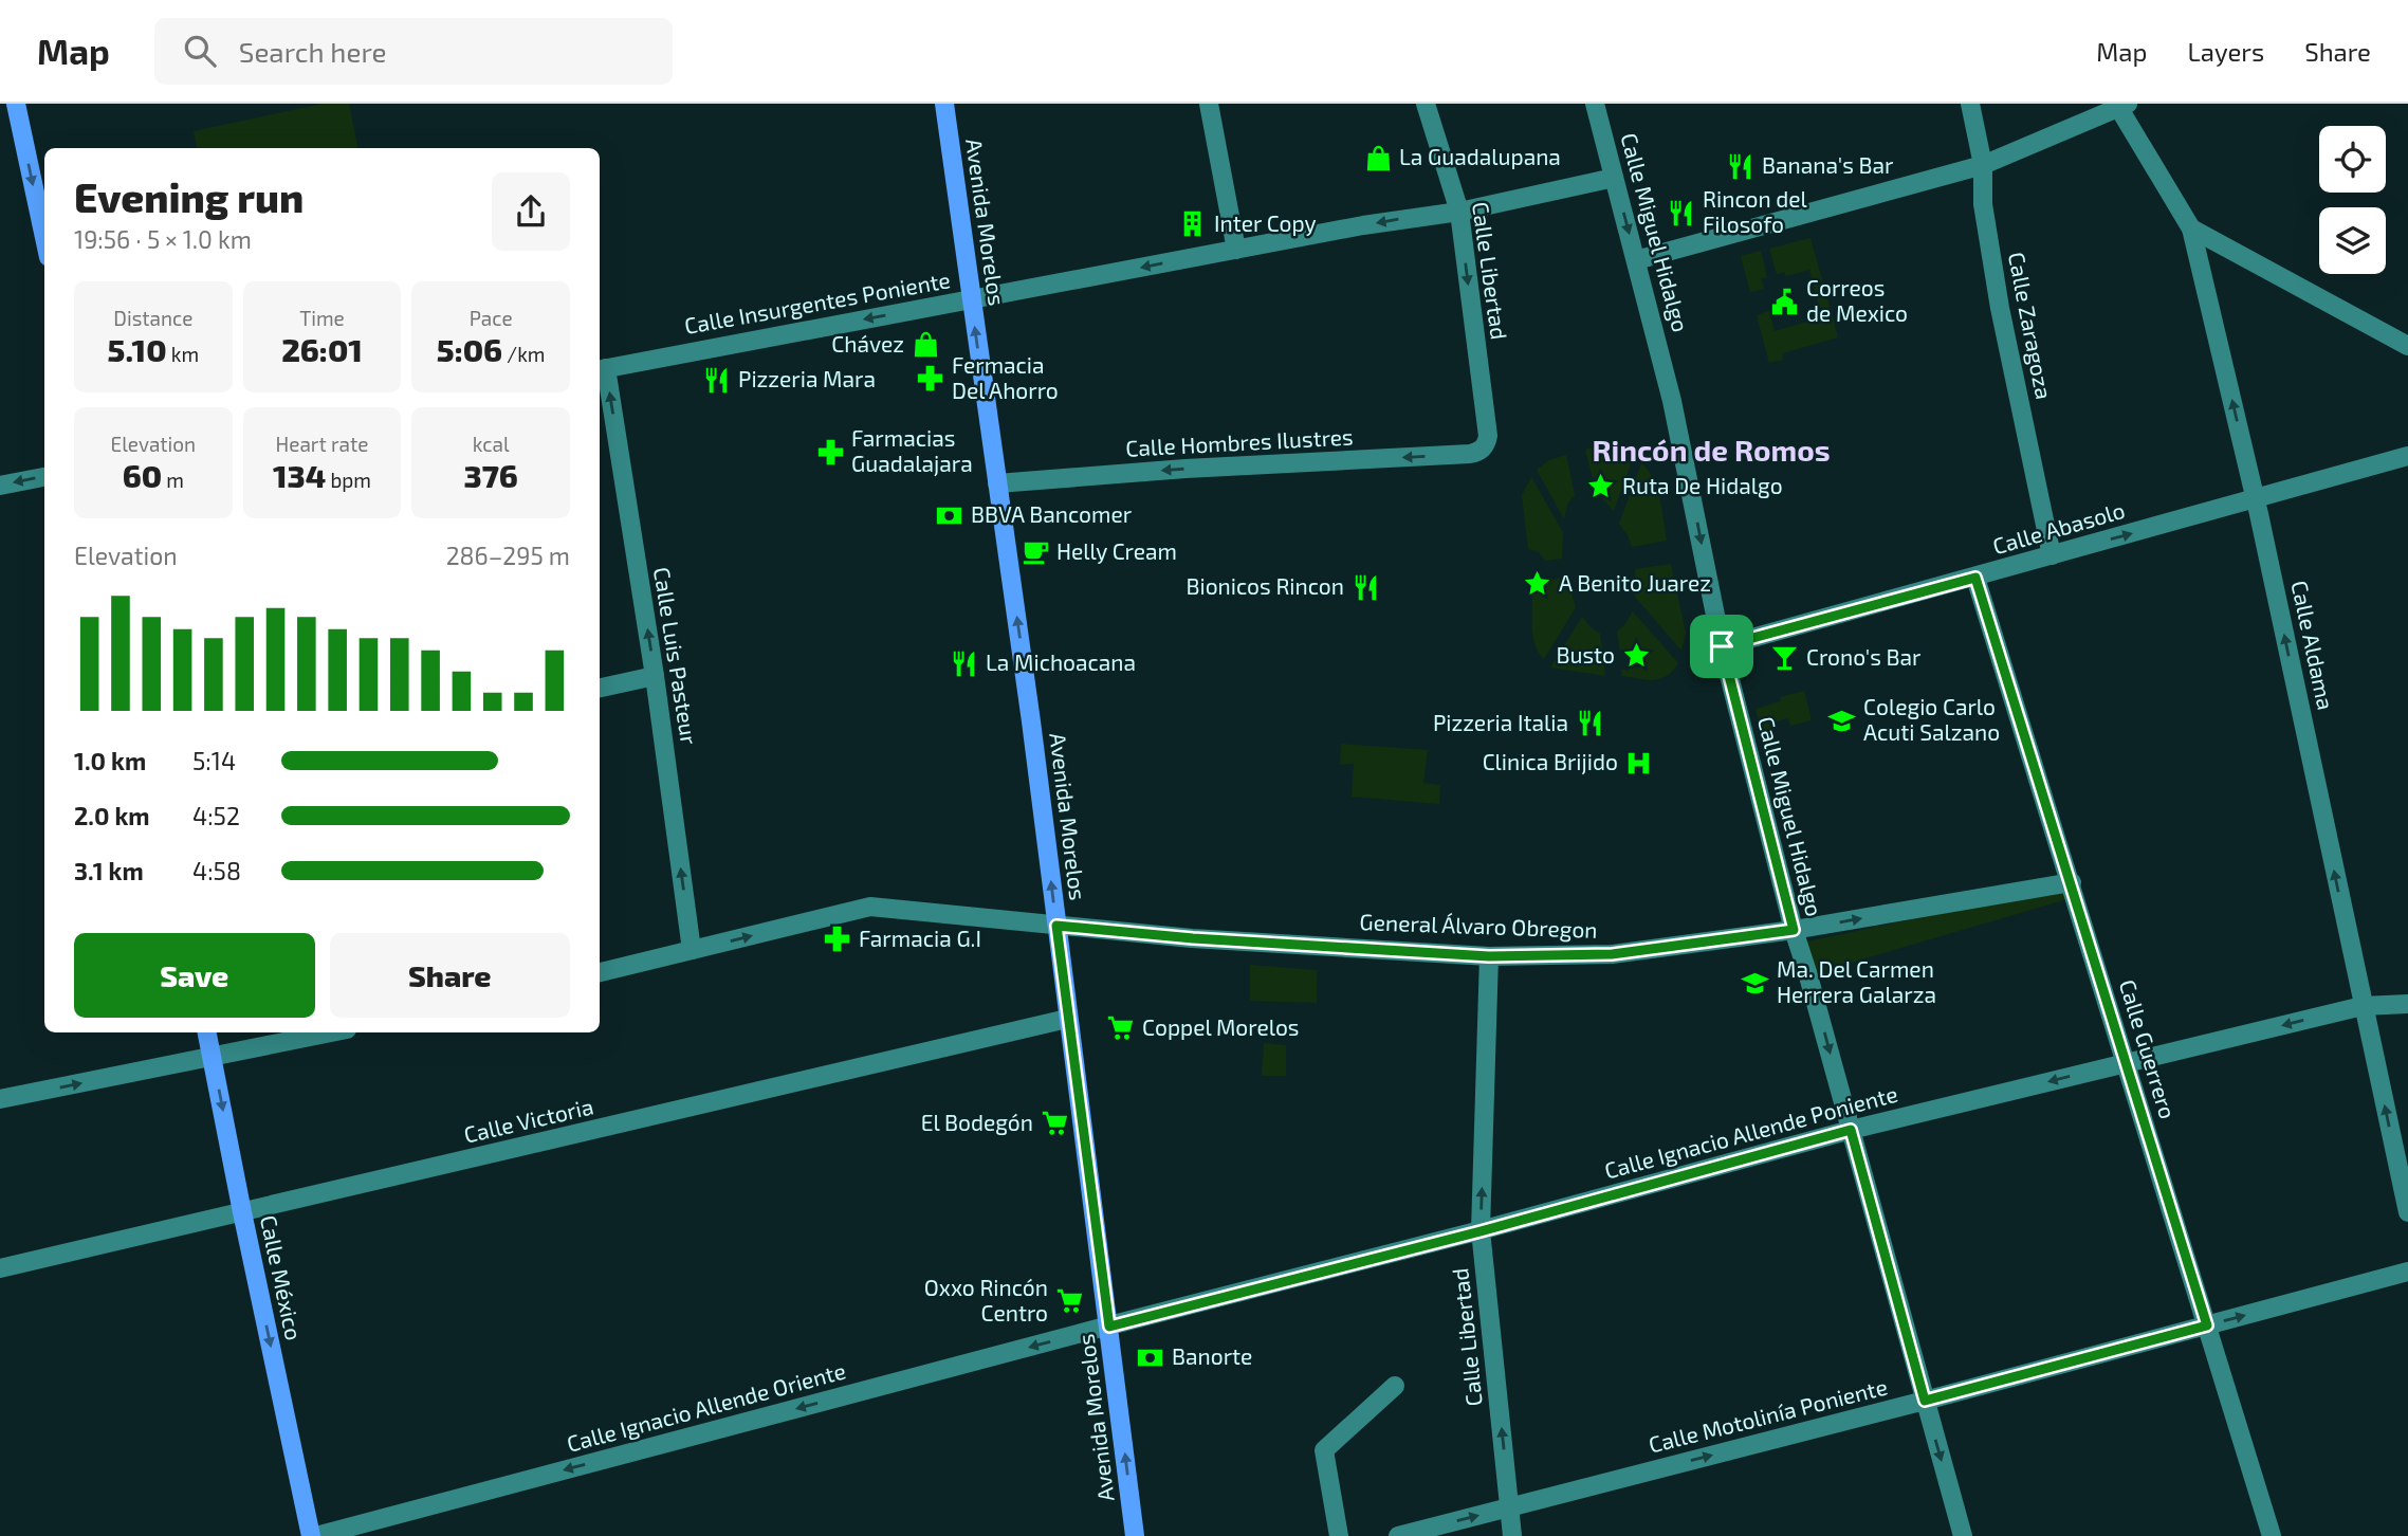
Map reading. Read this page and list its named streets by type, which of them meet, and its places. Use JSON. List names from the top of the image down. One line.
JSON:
{"streets":{"main road":["Avenida Morelos","Calle México"],"street":["Calle Miguel Hidalgo","Calle Libertad","Calle Insurgentes Poniente","Calle Zaragoza","Calle Hombres Ilustres","Calle Abasolo","Calle Aldama","Calle Luis Pasteur","General Álvaro Obregon","Calle Guerrero","Calle Victoria","Calle Ignacio Allende Poniente","Calle Ignacio Allende Oriente","Calle Motolinía Poniente"]},"crossings":[["Avenida Morelos","Calle Insurgentes Poniente"],["Avenida Morelos","Calle Hombres Ilustres"],["Avenida Morelos","General Álvaro Obregon"],["Avenida Morelos","Calle Victoria"],["Avenida Morelos","Calle Ignacio Allende Poniente"],["Avenida Morelos","Calle Ignacio Allende Oriente"],["Calle Miguel Hidalgo","Calle Insurgentes Poniente"],["Calle Miguel Hidalgo","Calle Abasolo"],["Calle Miguel Hidalgo","General Álvaro Obregon"],["Calle Miguel Hidalgo","Calle Ignacio Allende Poniente"],["Calle Miguel Hidalgo","Calle Motolinía Poniente"],["Calle Libertad","Calle Insurgentes Poniente"],["Calle Libertad","Calle Hombres Ilustres"],["Calle Libertad","General Álvaro Obregon"],["Calle Libertad","Calle Ignacio Allende Poniente"],["Calle Libertad","Calle Motolinía Poniente"],["Calle Insurgentes Poniente","Calle Luis Pasteur"],["Calle Zaragoza","Calle Abasolo"],["Calle Abasolo","Calle Aldama"],["Calle Abasolo","Calle Guerrero"],["Calle Aldama","Calle Ignacio Allende Poniente"],["Calle Luis Pasteur","General Álvaro Obregon"],["General Álvaro Obregon","Calle Guerrero"],["Calle Guerrero","Calle Ignacio Allende Poniente"],["Calle Guerrero","Calle Motolinía Poniente"],["Calle Victoria","Calle México"],["Calle Ignacio Allende Poniente","Calle Ignacio Allende Oriente"],["Calle México","Calle Ignacio Allende Oriente"]],"one_way":["Avenida Morelos","Calle Miguel Hidalgo","Calle Insurgentes Poniente","Calle Hombres Ilustres","Calle Aldama","Calle Luis Pasteur","General Álvaro Obregon","Calle Ignacio Allende Poniente","Calle México","Calle Ignacio Allende Oriente","Calle Motolinía Poniente"],"districts":["Rincón de Romos"],"places":{"shop":["La Guadalupana","Chávez"],"restaurant":["Banana's Bar","Rincon del Filosofo","Pizzeria Mara","Bionicos Rincon","La Michoacana","Pizzeria Italia"],"building":["Inter Copy"],"public building":["Correos de Mexico"],"pharmacy":["Fermacia Del Ahorro","Farmacias Guadalajara","Farmacia G.I"],"place":["Ruta De Hidalgo","A Benito Juarez","Busto"],"bank":["BBVA Bancomer","Banorte"],"cafe":["Helly Cream"],"bar":["Crono's Bar"],"school or university":["Colegio Carlo Acuti Salzano","Ma. Del Carmen Herrera Galarza"],"hospital":["Clinica Brijido"],"supermarket":["Coppel Morelos","El Bodegón","Oxxo Rincón Centro"]},"page":{"header":"Map","search":"Search here","nav":["Map","Layers","Share"],"heading":["Evening run","19:56 · 5 × 1.0 km"],"stats":[["Distance","5.10 km"],["Time","26:01"],["Pace","5:06 /km"],["Elevation","60 m"],["Heart rate","134 bpm"],["kcal","376"]],"chart":["Elevation","286–295 m"],"list":[{"name":"1.0 km","note":"5:14"},{"name":"2.0 km","note":"4:52"},{"name":"3.1 km","note":"4:58"}],"buttons":["Save","Share"]}}
